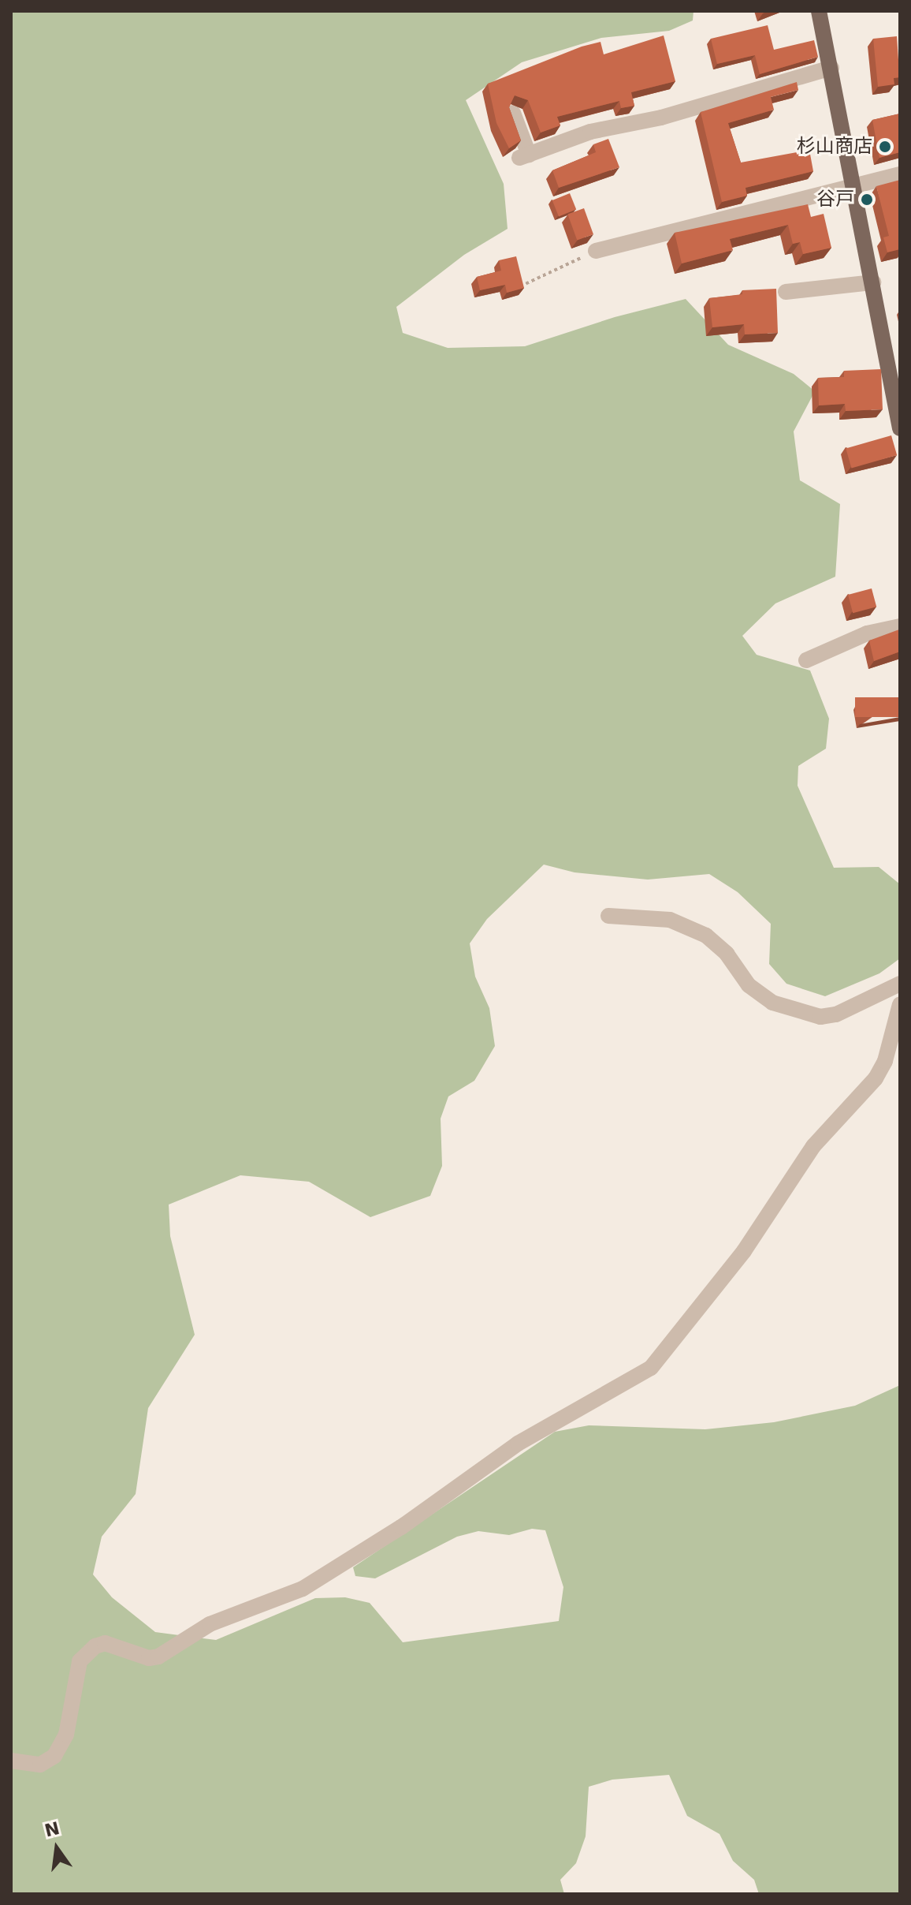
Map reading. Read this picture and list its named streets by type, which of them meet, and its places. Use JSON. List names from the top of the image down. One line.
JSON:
{"places":["杉山商店","谷戸"],"north":"top"}
